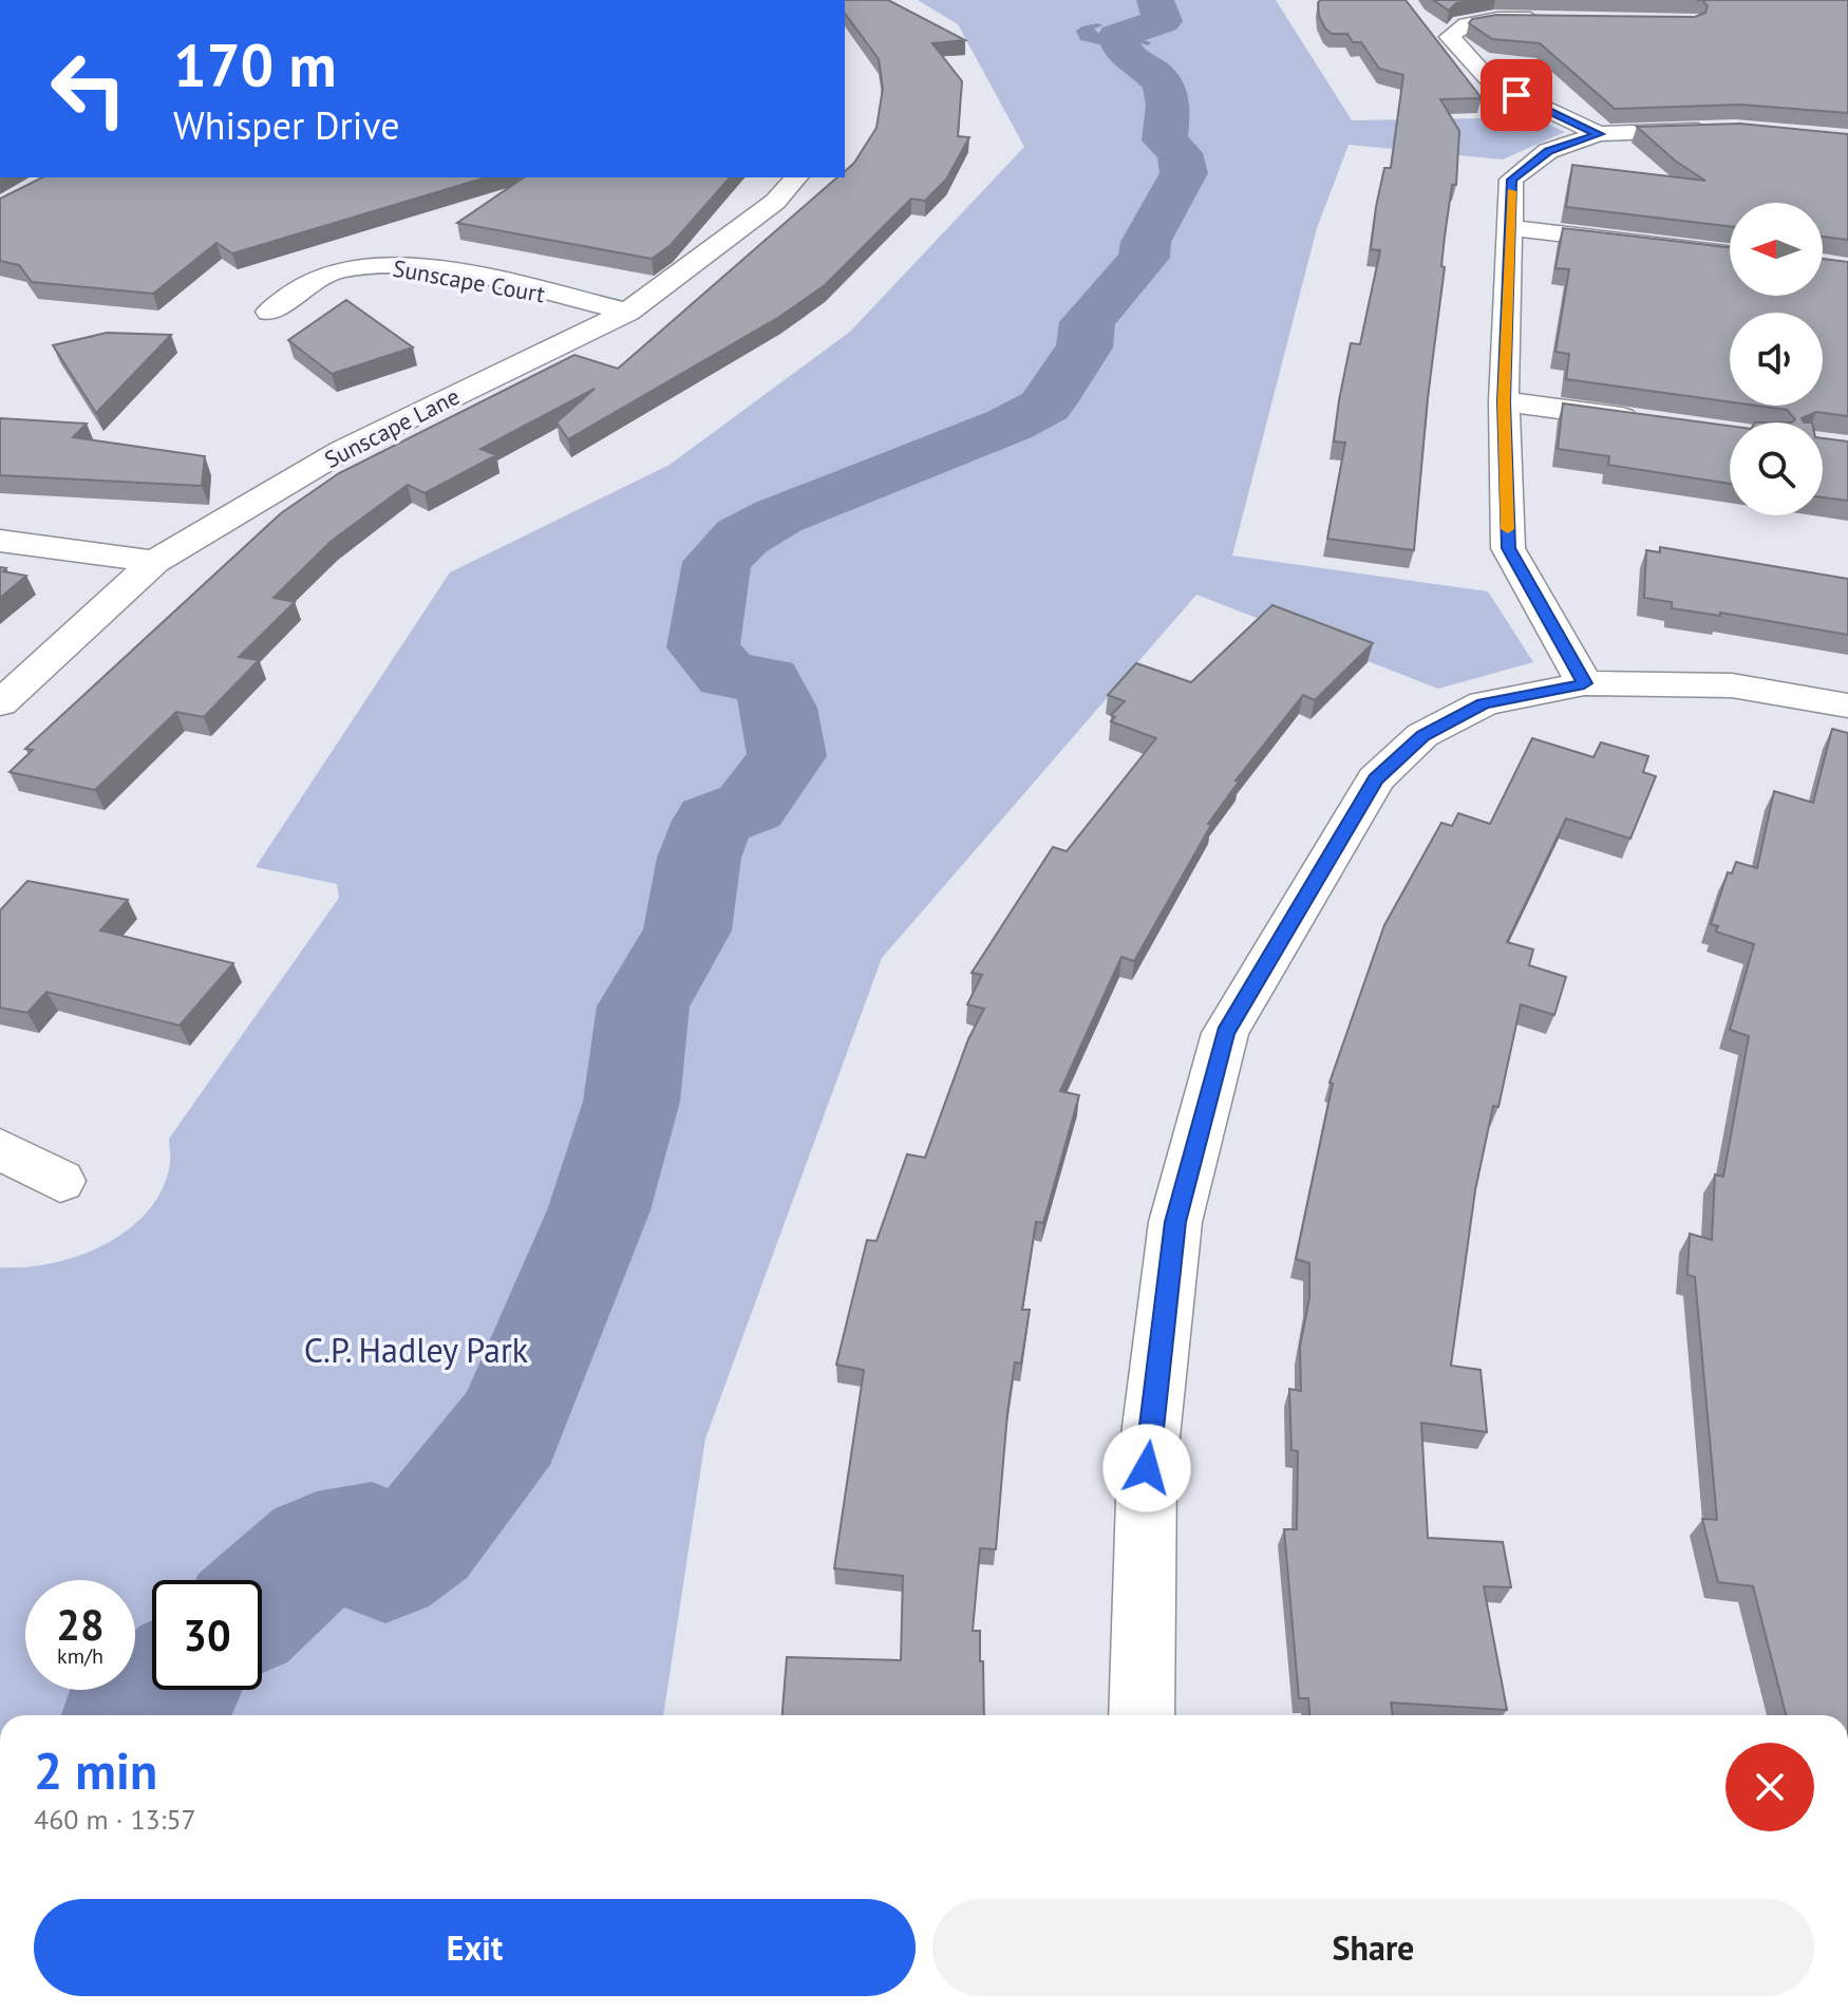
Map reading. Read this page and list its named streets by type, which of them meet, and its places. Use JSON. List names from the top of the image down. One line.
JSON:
{"streets":{"street":["Sunscape Court","Sunscape Lane"]},"crossings":[["Sunscape Court","Sunscape Lane"]],"parks":["C.P. Hadley Park"],"north":"left","page":{"turn":["170 m","Whisper Drive"],"speed":"28 km/h","limit":"30","heading":["2 min","460 m · 13:57"],"buttons":["Exit","Share"]}}
